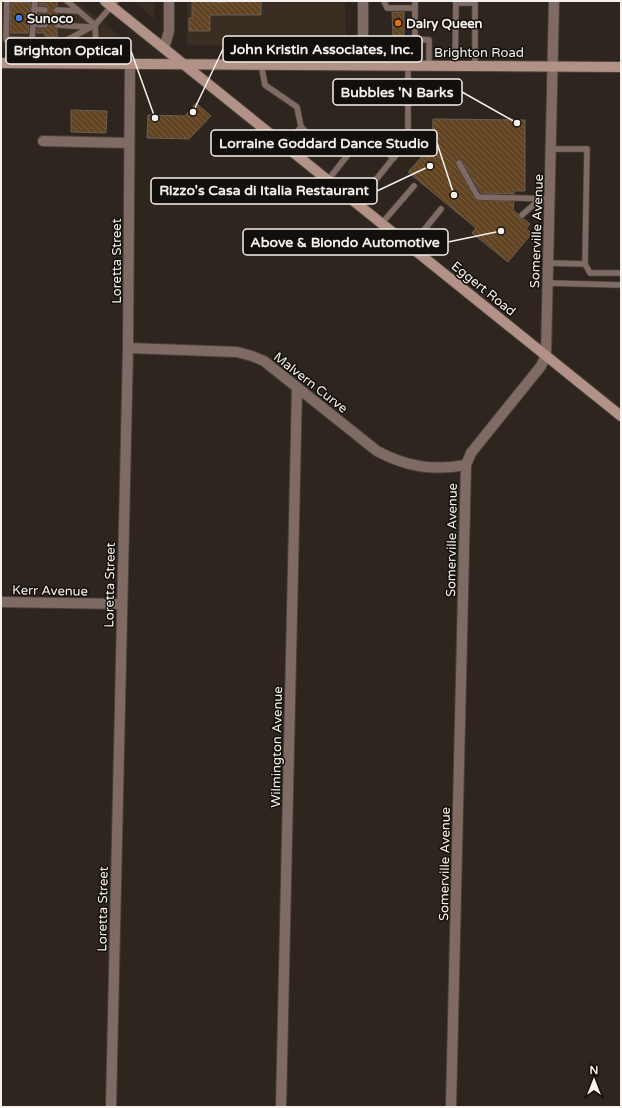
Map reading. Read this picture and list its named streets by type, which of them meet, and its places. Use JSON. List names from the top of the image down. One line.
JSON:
{"streets":{"street":["Brighton Road","Somerville Avenue","Loretta Street","Eggert Road","Malvern Curve","Kerr Avenue","Wilmington Avenue"]},"crossings":[["Brighton Road","Somerville Avenue"],["Brighton Road","Loretta Street"],["Brighton Road","Eggert Road"],["Somerville Avenue","Eggert Road"],["Somerville Avenue","Malvern Curve"],["Loretta Street","Malvern Curve"],["Loretta Street","Kerr Avenue"],["Malvern Curve","Wilmington Avenue"]],"places":["Sunoco","Dairy Queen","John Kristin Associates, Inc.","Brighton Optical","Bubbles 'N Barks","Rizzo's Casa di Italia Restaurant","Lorraine Goddard Dance Studio","Above & Biondo Automotive"],"north":"top"}
